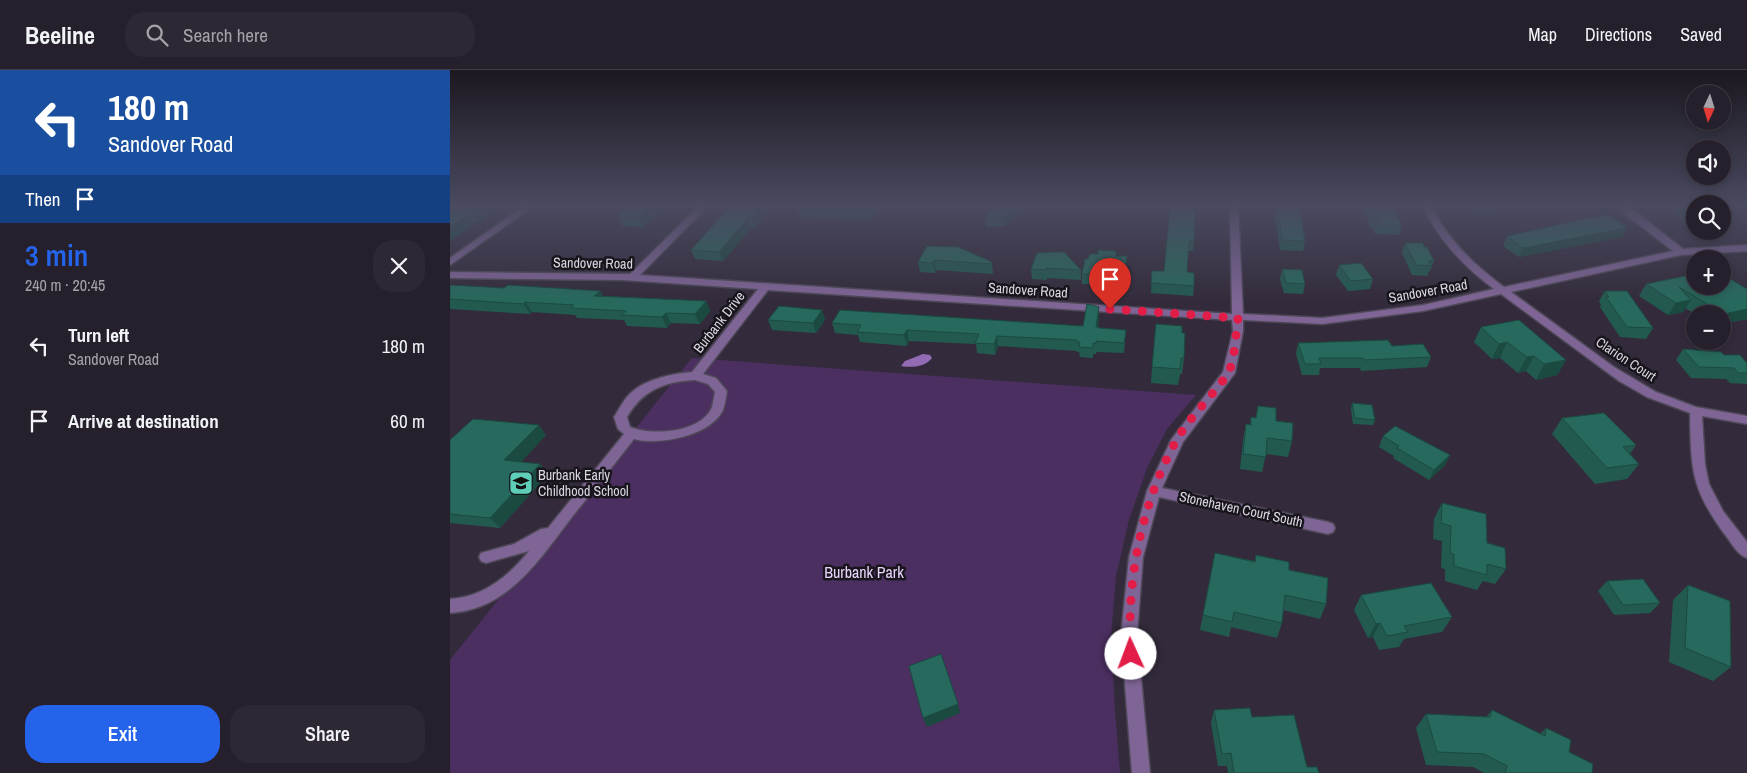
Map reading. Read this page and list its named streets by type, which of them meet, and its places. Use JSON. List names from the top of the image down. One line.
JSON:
{"streets":{"street":["Sandover Road","Burbank Drive","Clarion Court","Stonehaven Court South"]},"crossings":[["Sandover Road","Burbank Drive"],["Sandover Road","Clarion Court"]],"parks":["Burbank Park"],"places":{"school or university":["Burbank Early Childhood School"]},"north":"bottom","page":{"header":"Beeline","search":"Search here","nav":["Map","Directions","Saved"],"turn":["180 m","Sandover Road"],"map_buttons":["+","−"],"then":"Then","heading":["3 min","240 m · 20:45"],"list":[{"name":"Turn left","note":"Sandover Road","value":"180 m"},{"name":"Arrive at destination","value":"60 m"}],"buttons":["Exit","Share"]}}
